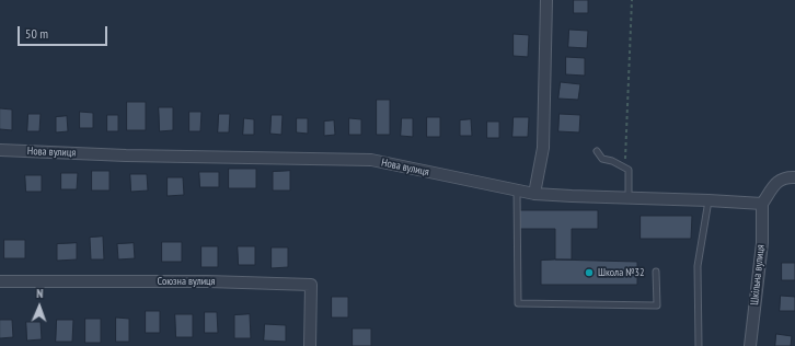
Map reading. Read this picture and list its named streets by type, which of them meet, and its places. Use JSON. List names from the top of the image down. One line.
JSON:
{"streets":{"street":["Нова вулиця","Шкільна вулиця","Союзна вулиця"]},"crossings":[["Нова вулиця","Шкільна вулиця"]],"places":["Школа №32"],"scale_bar":"50 m","north":"top"}
